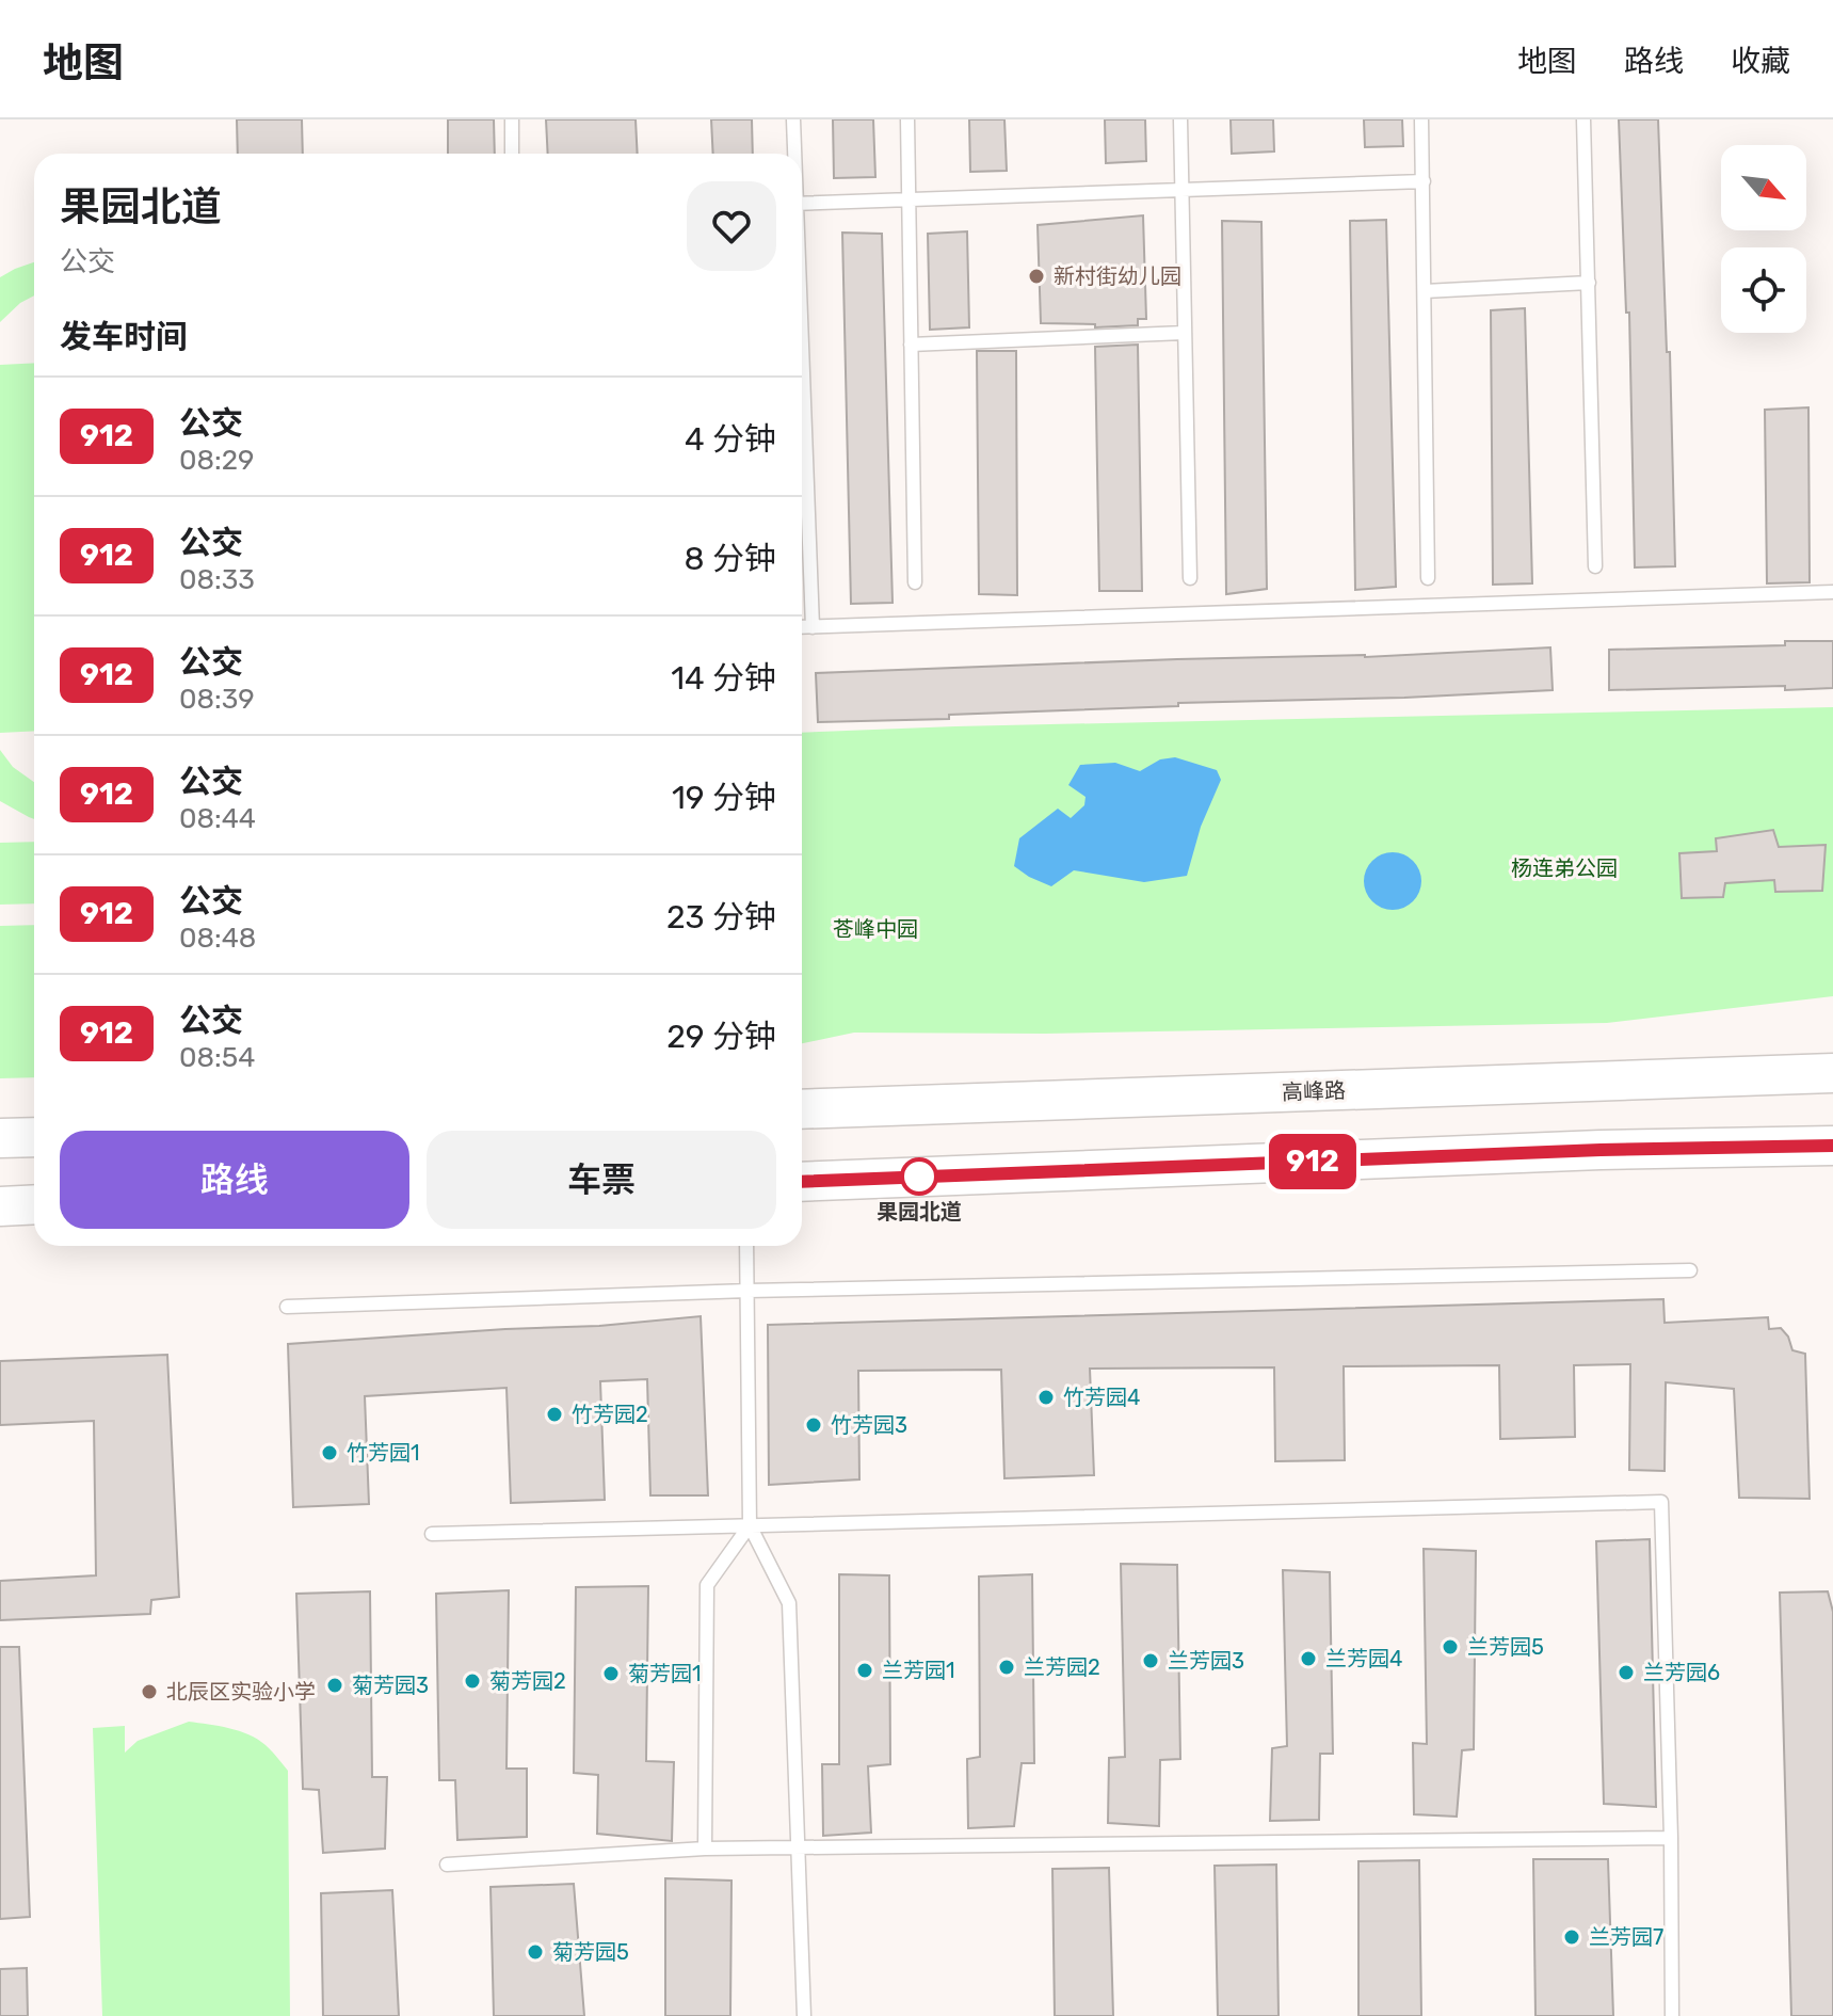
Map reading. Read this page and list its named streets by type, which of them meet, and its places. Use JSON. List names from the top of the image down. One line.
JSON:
{"streets":{"main road":["高峰路"]},"parks":["杨连弟公园","苍峰中园"],"places":["新村街幼儿园","果园北道","竹芳园4","竹芳园2","竹芳园3","竹芳园1","兰芳园5","兰芳园4","兰芳园3","兰芳园2","兰芳园1","兰芳园6","菊芳园1","菊芳园2","菊芳园3","北辰区实验小学","兰芳园7","菊芳园5"],"lines":["bus line 912"],"north":"bottom right","page":{"header":"地图","nav":["地图","路线","收藏"],"on_map":"912","heading":[["果园北道","公交"],"发车时间"],"list":[{"mark":"912","name":"公交","note":"08:29","value":"4 分钟"},{"mark":"912","name":"公交","note":"08:33","value":"8 分钟"},{"mark":"912","name":"公交","note":"08:39","value":"14 分钟"},{"mark":"912","name":"公交","note":"08:44","value":"19 分钟"},{"mark":"912","name":"公交","note":"08:48","value":"23 分钟"},{"mark":"912","name":"公交","note":"08:54","value":"29 分钟"}],"buttons":["路线","车票"]}}
